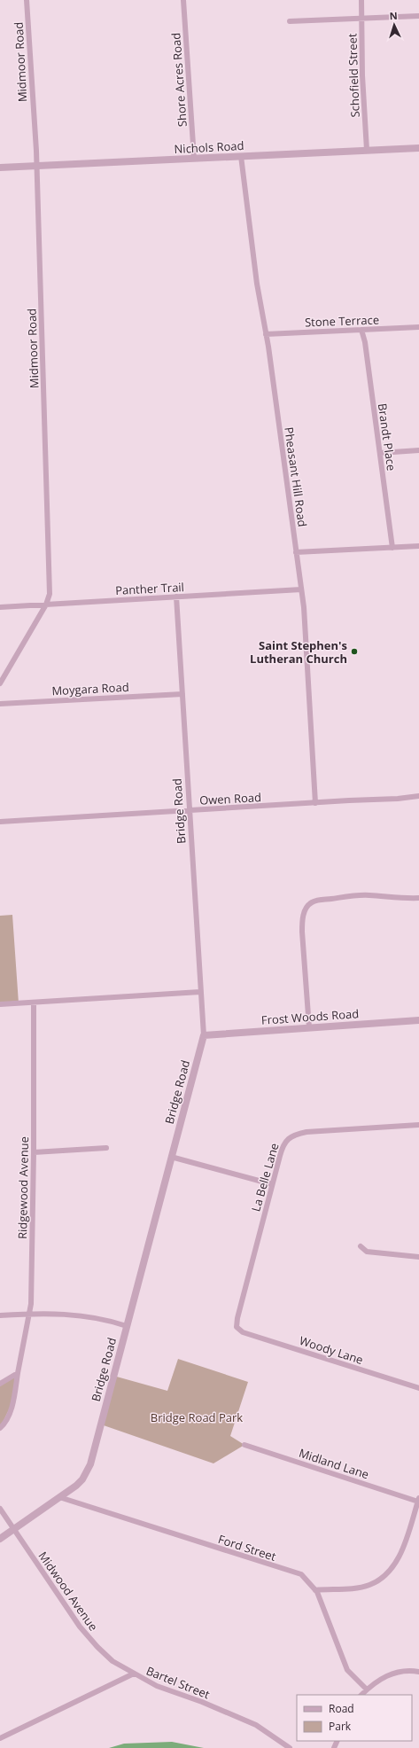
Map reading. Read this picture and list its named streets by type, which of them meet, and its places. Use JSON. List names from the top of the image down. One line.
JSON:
{"streets":{"street":["Midmoor Road","Schofield Street","Shore Acres Road","Nichols Road","Stone Terrace","Brandt Place","Pheasant Hill Road","Panther Trail","Moygara Road","Owen Road","Bridge Road","Frost Woods Road","La Belle Lane","Ridgewood Avenue","Woody Lane","Midland Lane","Ford Street","Midwood Avenue","Bartel Street"]},"crossings":[["Midmoor Road","Nichols Road"],["Midmoor Road","Panther Trail"],["Schofield Street","Nichols Road"],["Shore Acres Road","Nichols Road"],["Nichols Road","Pheasant Hill Road"],["Stone Terrace","Brandt Place"],["Stone Terrace","Pheasant Hill Road"],["Pheasant Hill Road","Panther Trail"],["Pheasant Hill Road","Owen Road"],["Panther Trail","Bridge Road"],["Moygara Road","Bridge Road"],["Owen Road","Bridge Road"],["Bridge Road","Frost Woods Road"],["Bridge Road","Ford Street"],["Bridge Road","Midwood Avenue"],["La Belle Lane","Woody Lane"],["Midwood Avenue","Bartel Street"]],"parks":["Bridge Road Park"],"places":["Saint Stephen's Lutheran Church"],"legend":["Road","Park"],"north":"top"}
